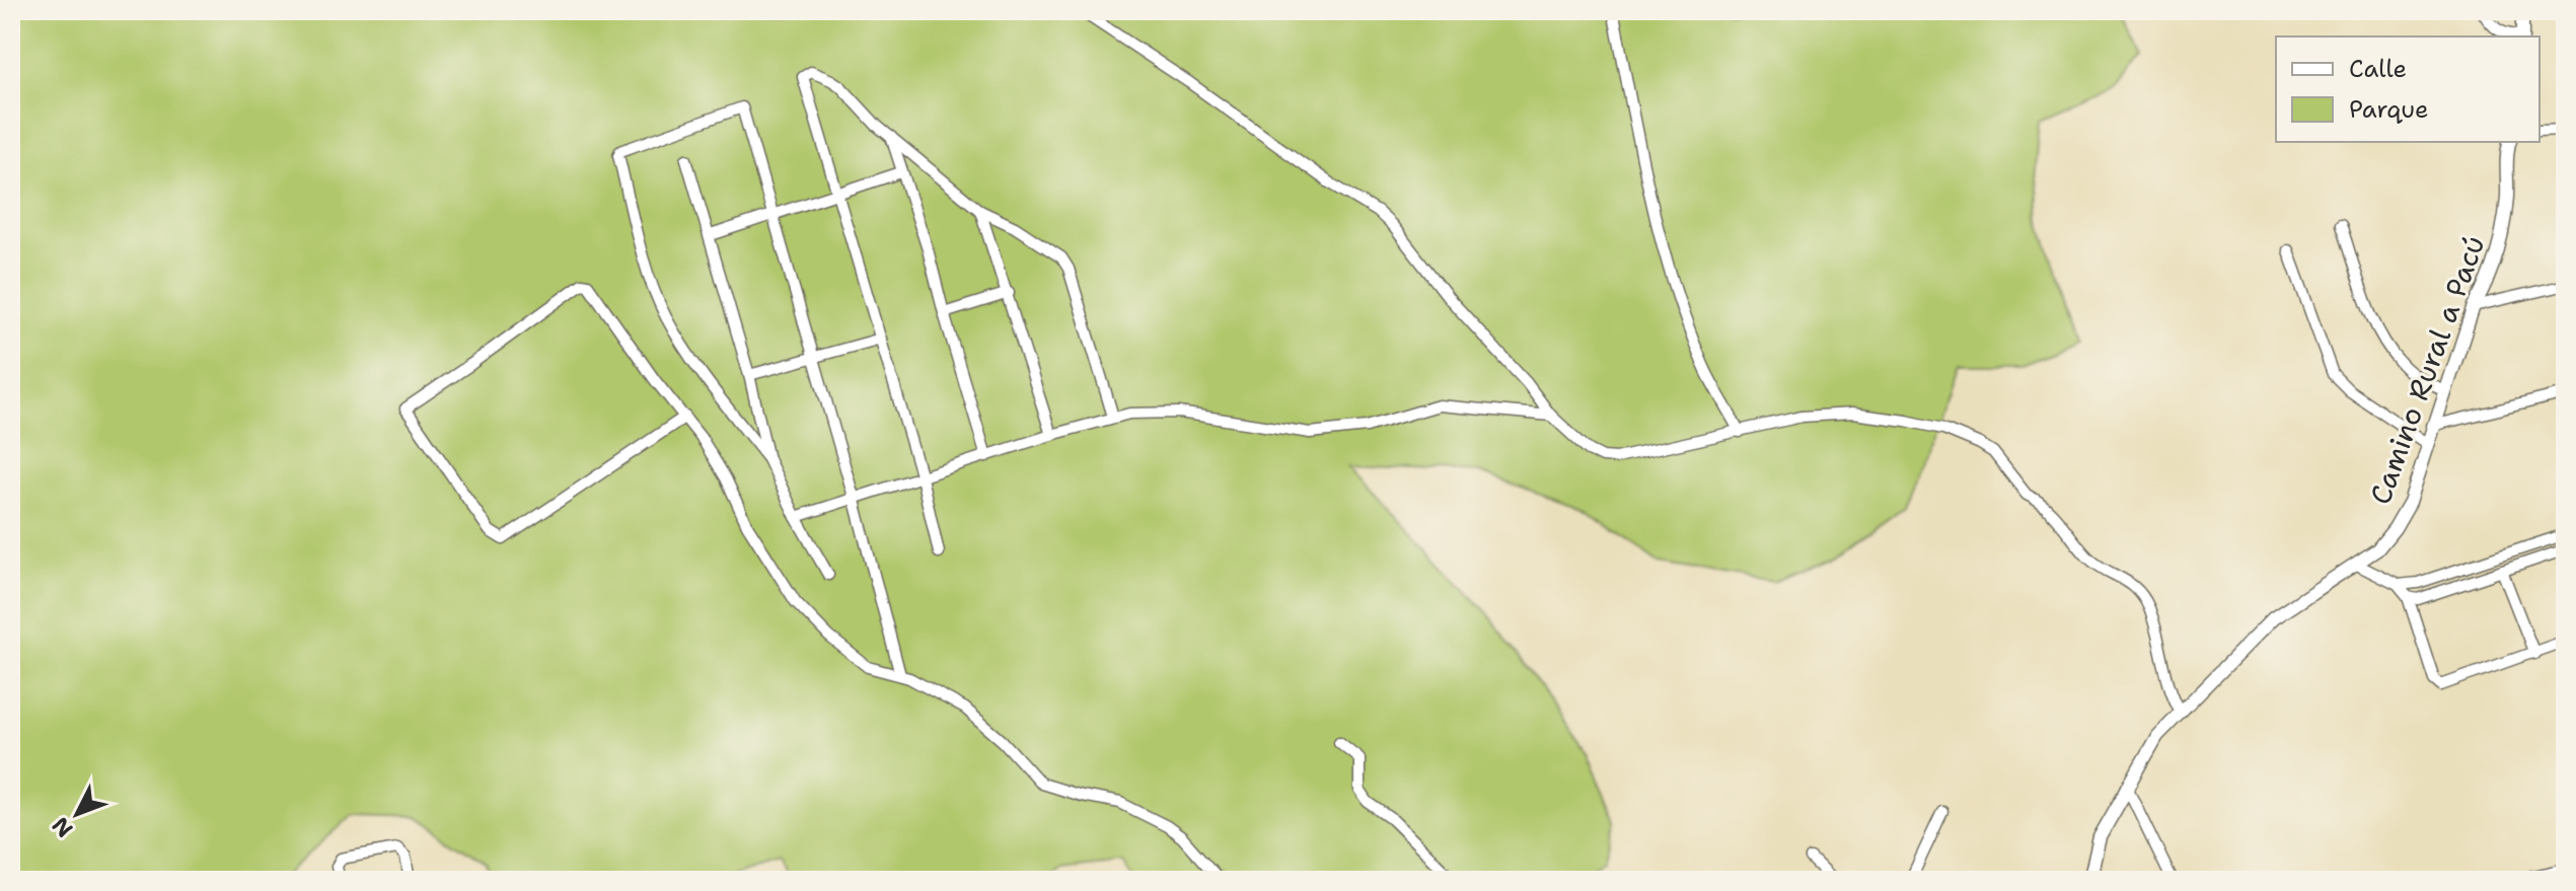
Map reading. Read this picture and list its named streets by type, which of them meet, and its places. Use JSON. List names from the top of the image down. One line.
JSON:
{"streets":{"street":["Camino Rural a Pacú"]},"legend":["Calle","Parque"],"north":"bottom left"}
